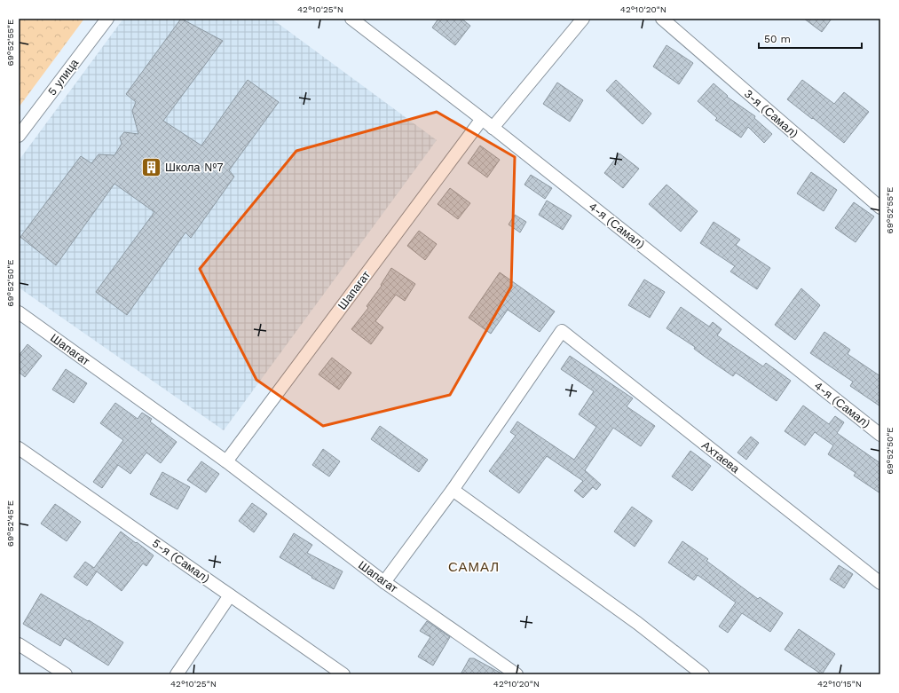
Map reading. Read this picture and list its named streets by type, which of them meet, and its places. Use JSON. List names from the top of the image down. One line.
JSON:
{"streets":{"street":["5 улица","3-я (Самал)","4-я (Самал)","Шапагат","Ахтаева","5-я (Самал)"]},"crossings":[["4-я (Самал)","Шапагат"]],"districts":["САМАЛ"],"places":{"building":["Школа №7"]},"scale_bar":"50 m","coordinates":["42°10'25\"N","42°10'20\"N","69°52'55\"E","69°52'50\"E","69°52'45\"E","42°10'15\"N"]}
